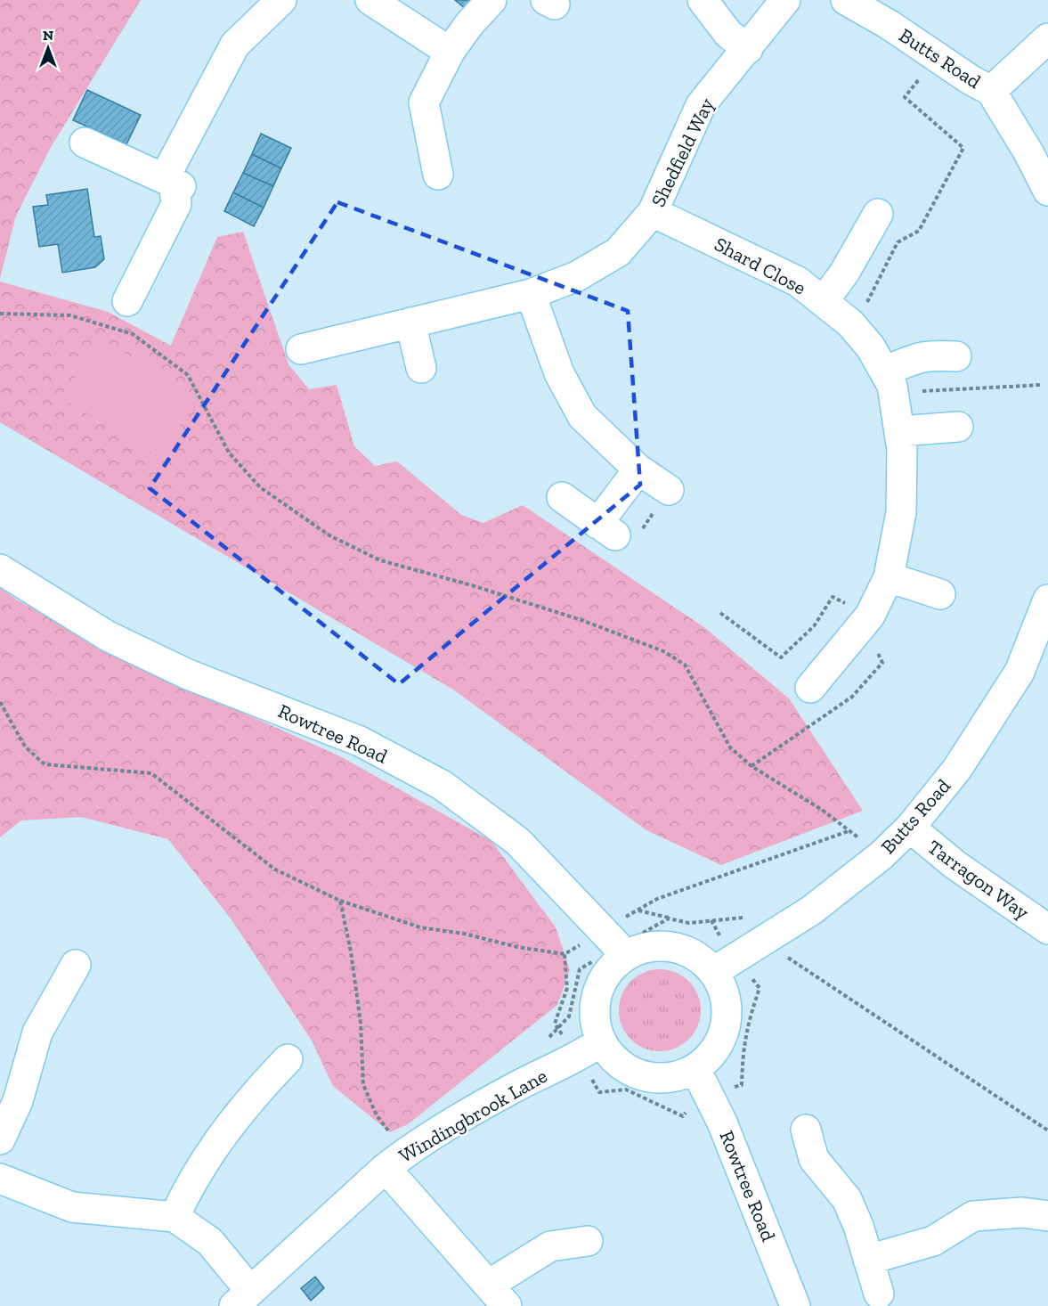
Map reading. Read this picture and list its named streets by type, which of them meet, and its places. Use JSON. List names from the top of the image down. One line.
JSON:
{"streets":{"street":["Butts Road","Shedfield Way","Shard Close","Rowtree Road","Tarragon Way","Windingbrook Lane"]},"crossings":[["Butts Road","Rowtree Road"],["Butts Road","Tarragon Way"],["Butts Road","Windingbrook Lane"],["Shedfield Way","Shard Close"],["Rowtree Road","Windingbrook Lane"]],"north":"top"}
